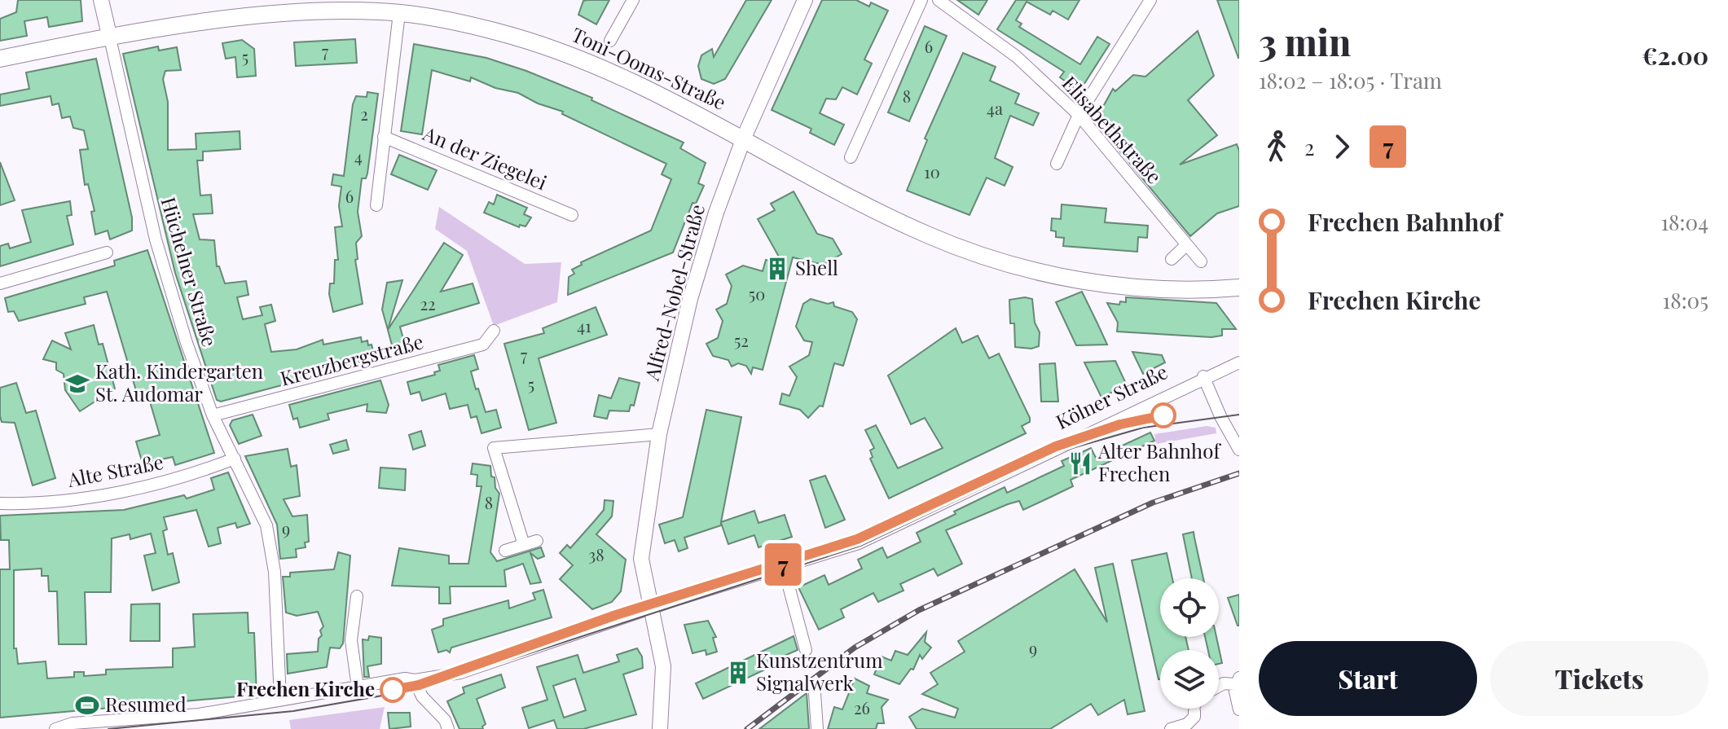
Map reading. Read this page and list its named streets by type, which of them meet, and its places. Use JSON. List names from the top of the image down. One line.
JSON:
{"streets":{"main road":["Toni-Ooms-Straße"],"street":["Elisabethstraße","An der Ziegelei","Hüchelner Straße","Alfred-Nobel-Straße","Kreuzbergstraße","Kölner Straße","Alte Straße"]},"crossings":[["Toni-Ooms-Straße","Hüchelner Straße"],["Toni-Ooms-Straße","Alfred-Nobel-Straße"],["Hüchelner Straße","Kreuzbergstraße"],["Hüchelner Straße","Kölner Straße"],["Hüchelner Straße","Alte Straße"],["Alfred-Nobel-Straße","Kölner Straße"]],"places":{"building":["Shell","Kunstzentrum Signalwerk"],"school or university":["Kath. Kindergarten St. Audomar"],"restaurant":["Alter Bahnhof Frechen"],"other":["Frechen Kirche"],"sports":["Resumed"]},"lines":["tram line 7"],"house_numbers":["6","7","5","8","4a","2","4","10","6","50","22","41","52","7","5","8","9","38","9","26"],"page":{"on_map":"7","heading":["3 min","18:02 – 18:05 · Tram","€2.00"],"legs":["2","7"],"list":[{"name":"Frechen Bahnhof","value":"18:04"},{"name":"Frechen Kirche","value":"18:05"}],"buttons":["Start","Tickets"]}}
